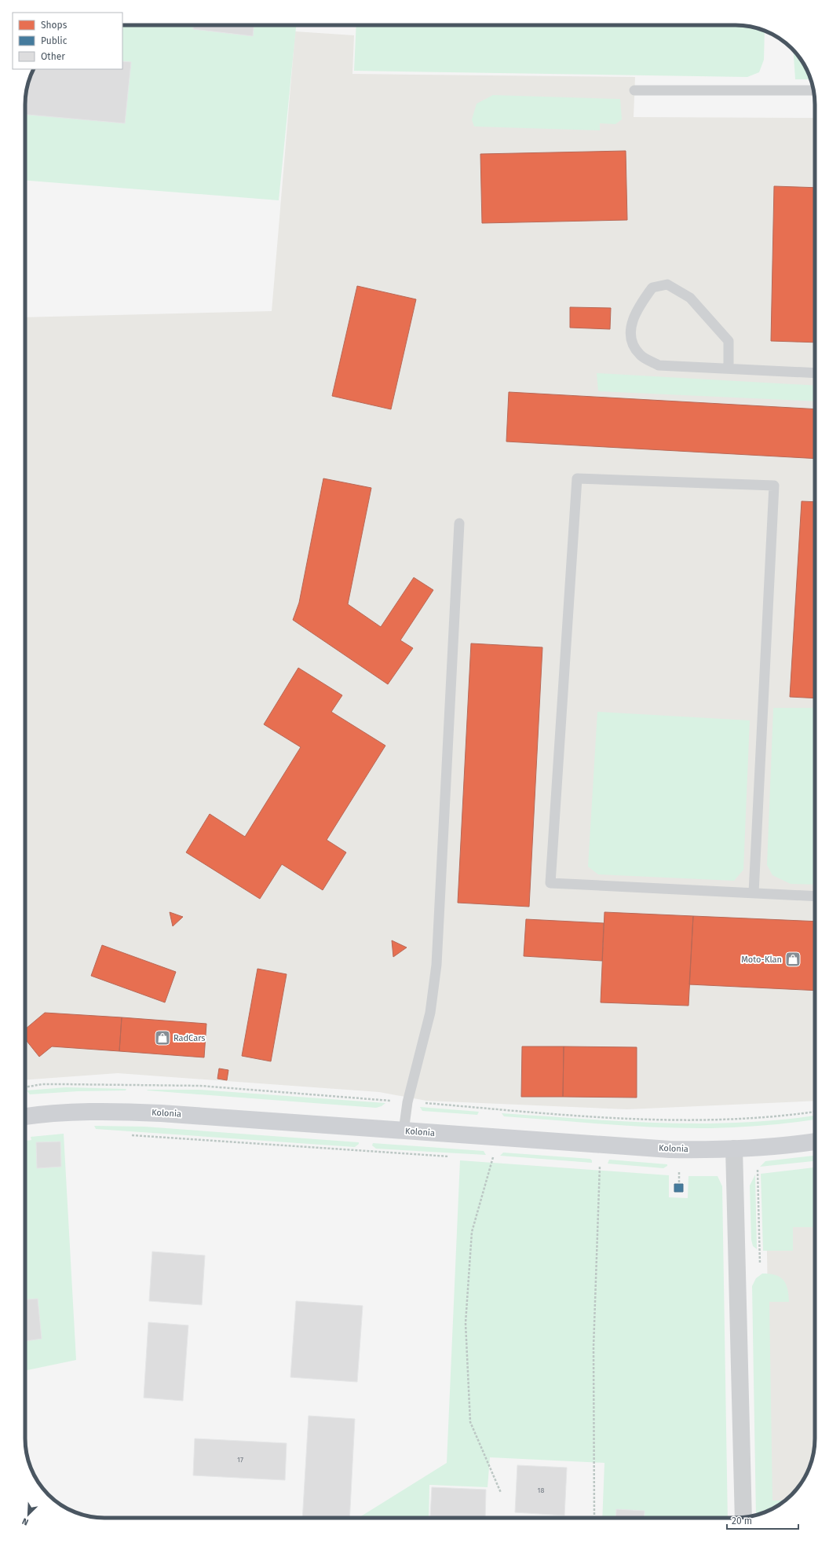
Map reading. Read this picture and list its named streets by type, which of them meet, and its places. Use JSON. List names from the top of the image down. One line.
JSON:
{"streets":{"street":["Kolonia"]},"places":{"shop":["Moto-Klan","RadCars"]},"house_numbers":["17","18"],"legend":["Shops","Public","Other"],"scale_bar":"20 m","north":"bottom left"}
